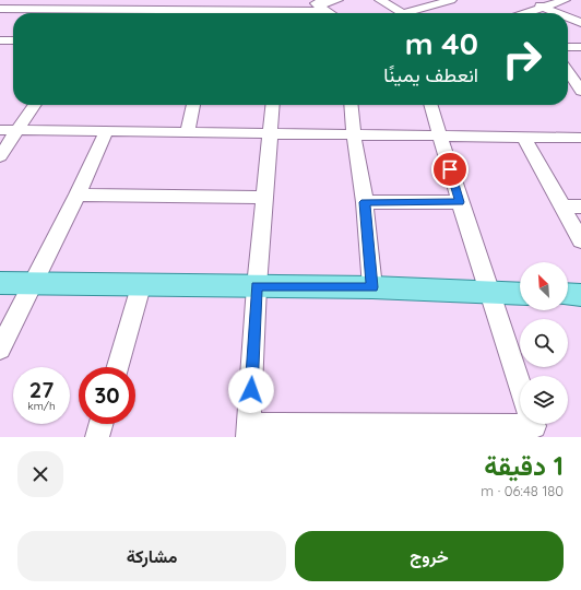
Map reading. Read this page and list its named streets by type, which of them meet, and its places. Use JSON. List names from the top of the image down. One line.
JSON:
{"north":"top left","page":{"turn":["40 m","انعطف يمينًا"],"speed":"27 km/h","limit":"30","heading":["1 دقيقة","180 m · 06:48"],"buttons":["خروج","مشاركة"]}}
